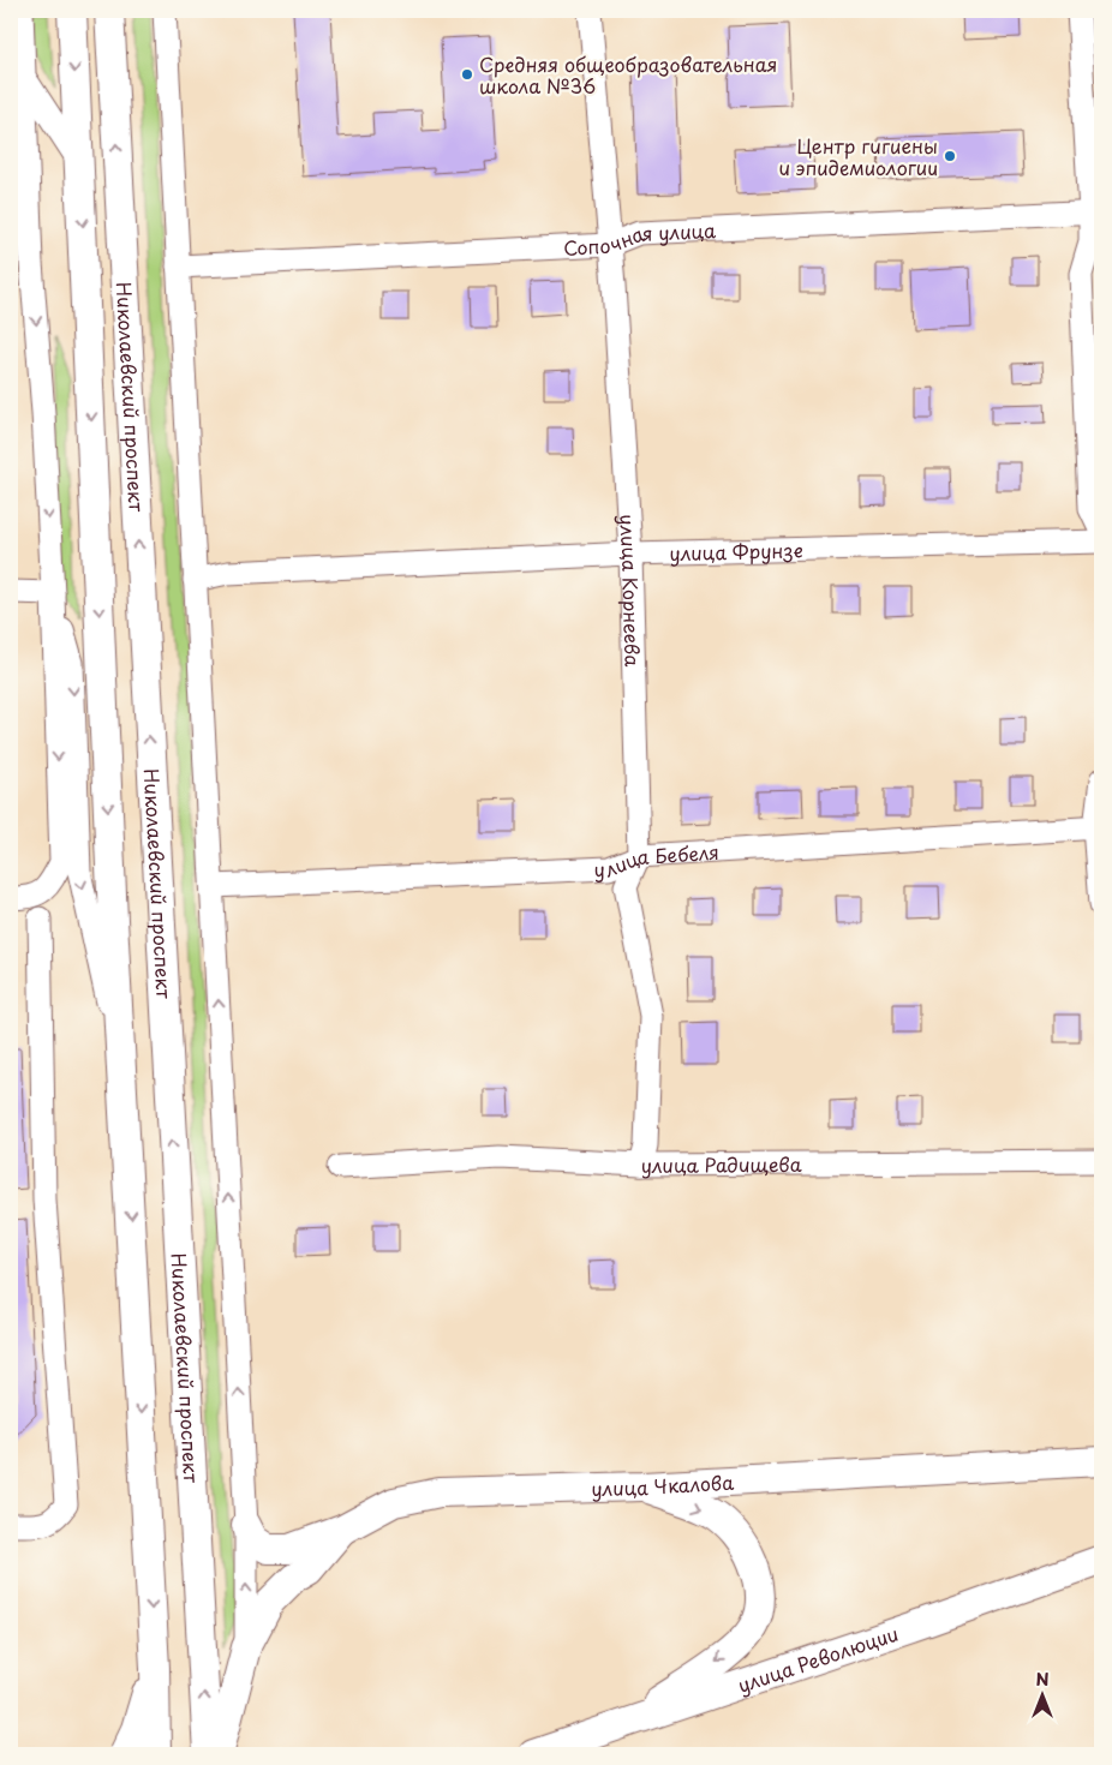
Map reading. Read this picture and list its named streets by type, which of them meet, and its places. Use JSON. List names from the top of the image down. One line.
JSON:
{"streets":{"main road":["Николаевский проспект","улица Чкалова","улица Революции"],"street":["Сопочная улица","улица Фрунзе","улица Корнеева","улица Бебеля","улица Радищева"]},"crossings":[["Сопочная улица","улица Корнеева"],["улица Фрунзе","улица Корнеева"],["улица Корнеева","улица Бебеля"],["улица Корнеева","улица Радищева"]],"places":["Средняя общеобразовательная школа №36","Центр гигиены и эпидемиологии"],"north":"top"}
